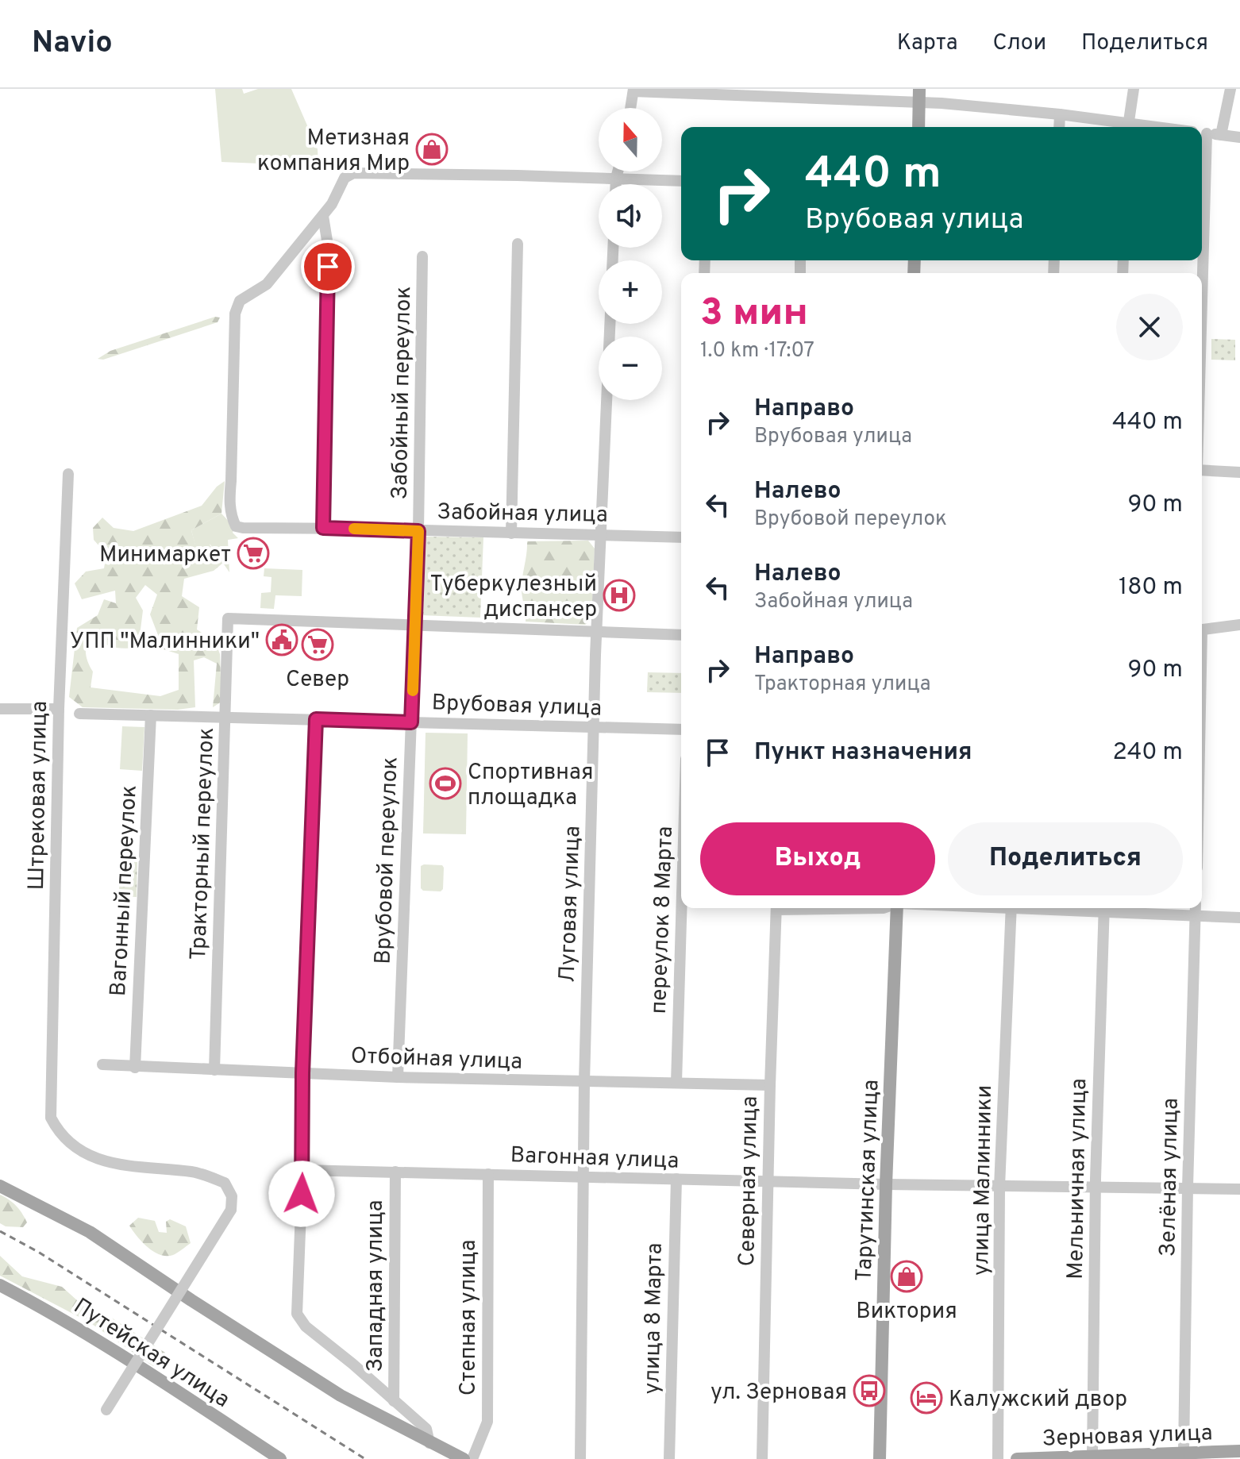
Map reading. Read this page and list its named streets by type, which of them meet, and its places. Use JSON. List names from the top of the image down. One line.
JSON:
{"streets":{"main road":["Тарутинская улица","Путейская улица","Зерновая улица"],"street":["Забойный переулок","Забойная улица","Врубовая улица","Штрековая улица","Тракторный переулок","Врубовой переулок","Вагонный переулок","Луговая улица","переулок 8 Марта","Отбойная улица","Вагонная улица","Зелёная улица","Мельничная улица","улица Малинники","Северная улица","Западная улица","Степная улица","улица 8 Марта"]},"crossings":[["Забойный переулок","Забойная улица"],["Забойный переулок","Врубовой переулок"],["Забойная улица","Врубовой переулок"],["Забойная улица","Луговая улица"],["Врубовая улица","Тракторный переулок"],["Врубовая улица","Врубовой переулок"],["Врубовая улица","Вагонный переулок"],["Врубовая улица","Луговая улица"],["Тракторный переулок","Врубовой переулок"],["Тракторный переулок","Отбойная улица"],["Врубовой переулок","Отбойная улица"],["Вагонный переулок","Отбойная улица"],["Луговая улица","Отбойная улица"],["Луговая улица","Вагонная улица"],["переулок 8 Марта","Отбойная улица"],["Отбойная улица","Северная улица"],["Вагонная улица","Зелёная улица"],["Вагонная улица","Мельничная улица"],["Вагонная улица","Тарутинская улица"],["Вагонная улица","улица Малинники"],["Вагонная улица","Северная улица"],["Вагонная улица","Западная улица"],["Вагонная улица","Степная улица"],["Вагонная улица","улица 8 Марта"],["Зелёная улица","Зерновая улица"],["Мельничная улица","Зерновая улица"]],"places":{"shop":["Метизная компания Мир","Виктория"],"supermarket":["Минимаркет","Север"],"hospital":["Туберкулезный диспансер"],"public building":["УПП \"Малинники\""],"sports":["Спортивная площадка"],"bus stop":["ул. Зерновая"],"hotel":["Калужский двор"]},"north":"top","page":{"header":"Navio","nav":["Карта","Слои","Поделиться"],"map_buttons":["+","−"],"turn":["440 m","Врубовая улица"],"heading":["3 мин","1.0 km · 17:07"],"list":[{"name":"Направо","note":"Врубовая улица","value":"440 m"},{"name":"Налево","note":"Врубовой переулок","value":"90 m"},{"name":"Налево","note":"Забойная улица","value":"180 m"},{"name":"Направо","note":"Тракторная улица","value":"90 m"},{"name":"Пункт назначения","value":"240 m"}],"buttons":["Выход","Поделиться"]}}
